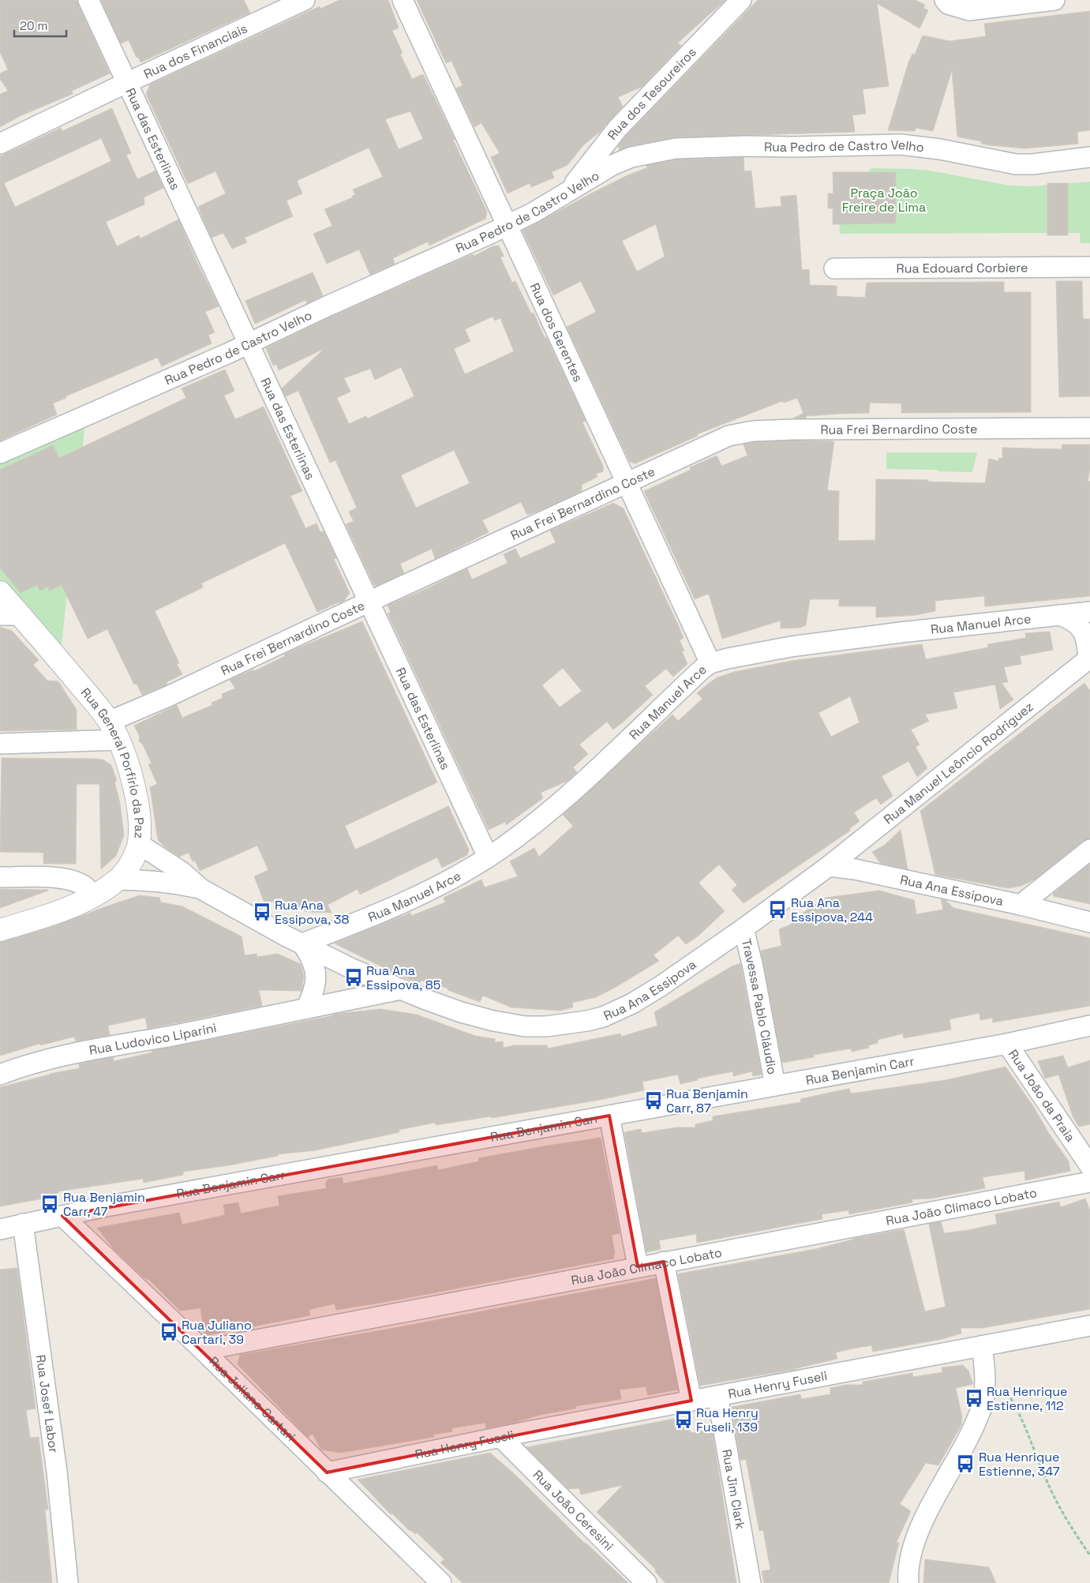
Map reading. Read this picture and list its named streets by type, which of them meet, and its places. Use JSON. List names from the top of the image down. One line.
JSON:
{"streets":{"street":["Rua dos Financiais","Rua dos Tesoureiros","Rua das Esterlinas","Rua Pedro de Castro Velho","Rua Edouard Corbiere","Rua dos Gerentes","Rua Frei Bernardino Coste","Rua Manuel Arce","Rua Manuel Leôncio Rodriguez","Rua General Porfírio da Paz","Rua Ana Essipova","Travessa Pablo Cláudio","Rua Ludovico Liparini","Rua Benjamin Carr","Rua João da Praia","Rua João Clímaco Lobato","Rua Henry Fuseli","Rua Juliano Cartari","Rua Josef Labor","Rua Jim Clark","Rua João Ceresini"]},"crossings":[["Rua dos Financiais","Rua das Esterlinas"],["Rua dos Tesoureiros","Rua Pedro de Castro Velho"],["Rua das Esterlinas","Rua Pedro de Castro Velho"],["Rua das Esterlinas","Rua Frei Bernardino Coste"],["Rua das Esterlinas","Rua Manuel Arce"],["Rua Pedro de Castro Velho","Rua dos Gerentes"],["Rua dos Gerentes","Rua Frei Bernardino Coste"],["Rua dos Gerentes","Rua Manuel Arce"],["Rua Frei Bernardino Coste","Rua General Porfírio da Paz"],["Rua Manuel Arce","Rua Manuel Leôncio Rodriguez"],["Rua Manuel Arce","Rua Ana Essipova"],["Rua Manuel Leôncio Rodriguez","Rua Ana Essipova"],["Rua General Porfírio da Paz","Rua Ana Essipova"],["Rua Ana Essipova","Travessa Pablo Cláudio"],["Rua Ana Essipova","Rua Ludovico Liparini"],["Travessa Pablo Cláudio","Rua Benjamin Carr"],["Rua Benjamin Carr","Rua João da Praia"],["Rua Benjamin Carr","Rua Juliano Cartari"],["Rua Benjamin Carr","Rua Josef Labor"],["Rua João Clímaco Lobato","Rua Juliano Cartari"],["Rua Henry Fuseli","Rua Juliano Cartari"],["Rua Henry Fuseli","Rua Jim Clark"],["Rua Henry Fuseli","Rua João Ceresini"]],"parks":["Praça João Freire de Lima"],"places":{"bus stop":["Rua Ana Essipova, 244","Rua Ana Essipova, 38","Rua Ana Essipova, 85","Rua Benjamin Carr, 87","Rua Benjamin Carr, 47","Rua Juliano Cartari, 39","Rua Henrique Estienne, 112","Rua Henry Fuseli, 139","Rua Henrique Estienne, 347"]},"scale_bar":"20 m"}
